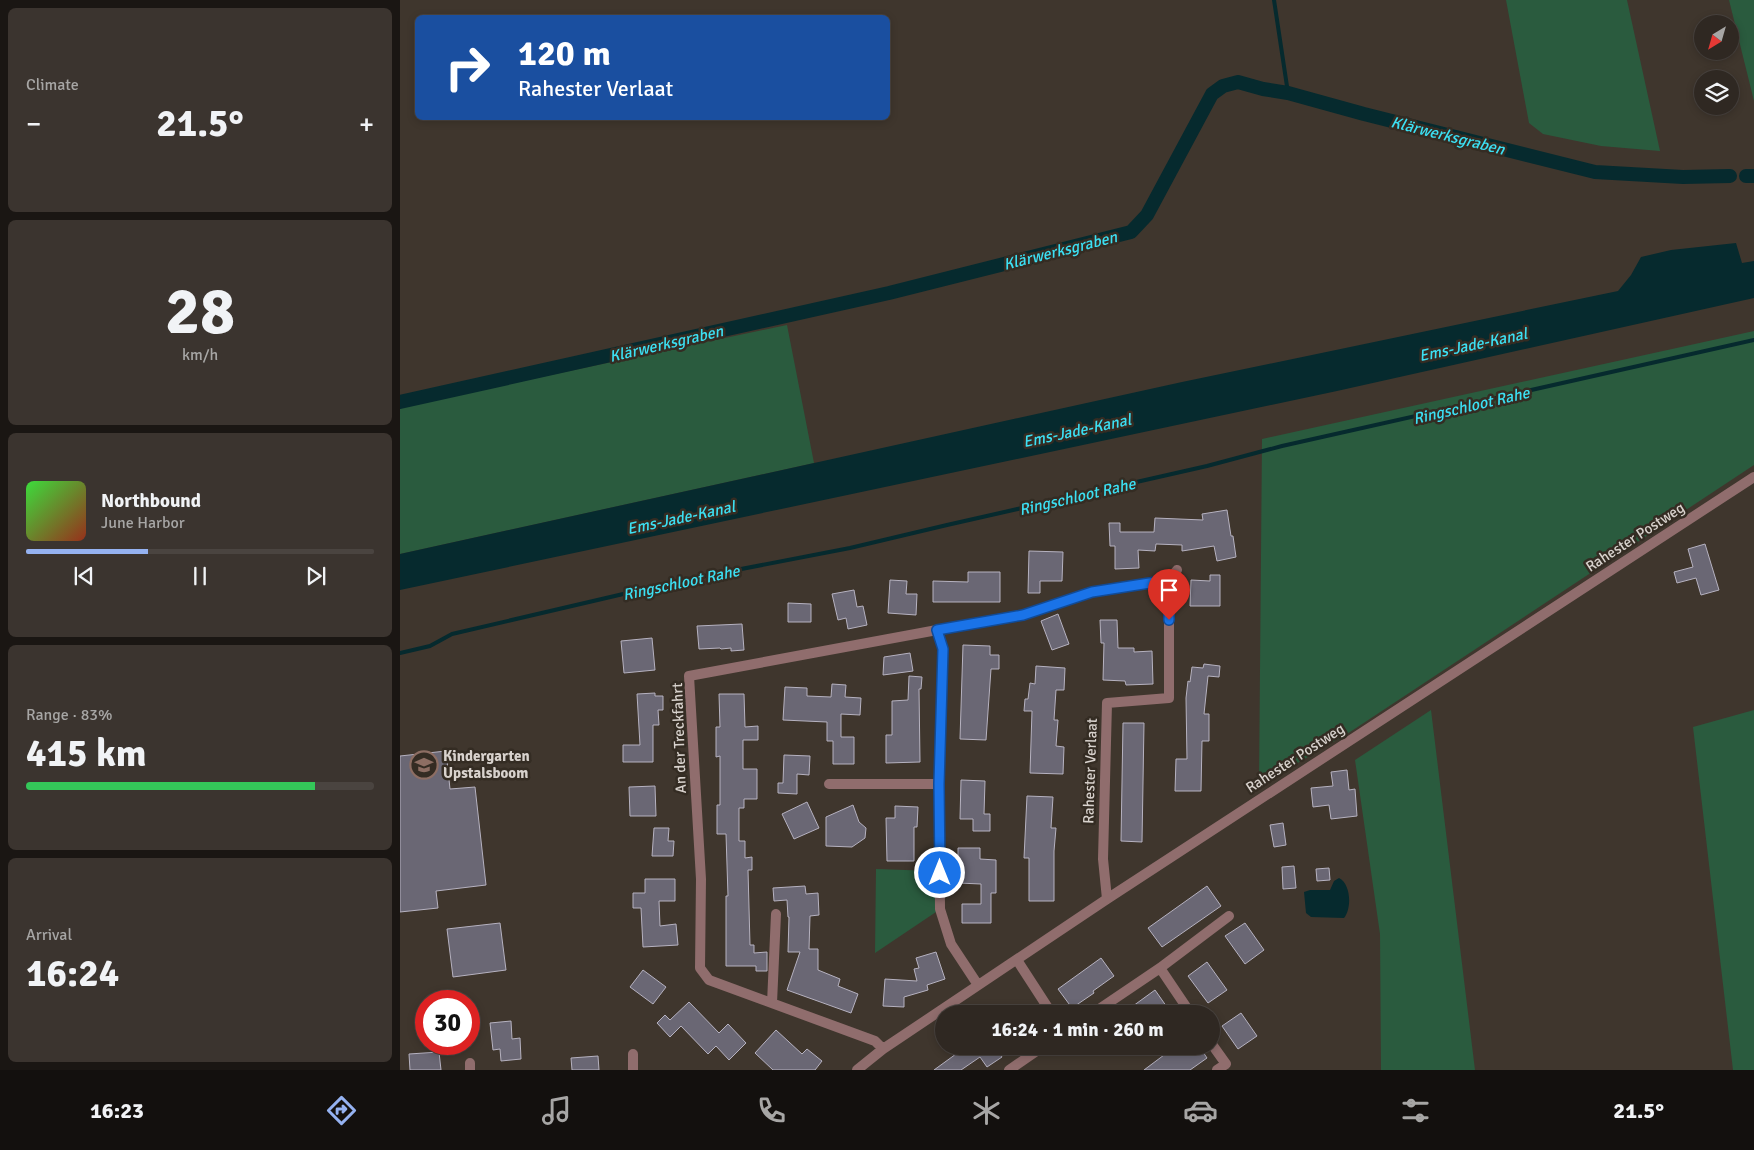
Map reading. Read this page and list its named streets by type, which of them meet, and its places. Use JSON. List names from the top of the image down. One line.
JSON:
{"streets":{"street":["Rahester Postweg","An der Treckfahrt","Rahester Verlaat"]},"crossings":[["Rahester Postweg","An der Treckfahrt"],["Rahester Postweg","Rahester Verlaat"]],"water":["Klärwerksgraben","Ems-Jade-Kanal","Ringschloot Rahe"],"places":{"school or university":["Kindergarten Upstalsboom"]},"north":"bottom left","page":{"tile":["Climate",["28","km/h"],["Range · 83%","415 km"],["Arrival","16:24"]],"turn":["120 m","Rahester Verlaat"],"heat":["−","21.5°","+"],"song":["Northbound","June Harbor"],"limit":"30","trip":"16:24 · 1 min · 260 m","tabs":["16:23","21.5°"]}}
